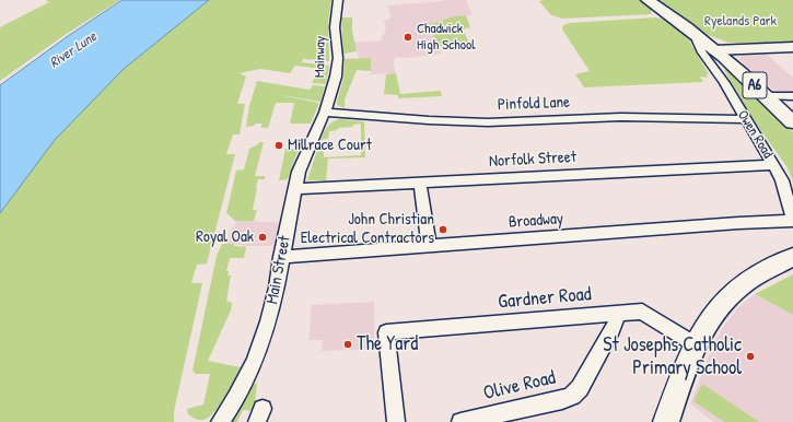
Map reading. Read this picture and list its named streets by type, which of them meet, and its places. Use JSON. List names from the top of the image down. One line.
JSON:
{"streets":{"main road":["A6","Owen Road"],"street":["Mainway","Pinfold Lane","Norfolk Street","Broadway","Main Street","Gardner Road","Olive Road"]},"crossings":[["Mainway","Pinfold Lane"],["Mainway","Main Street"],["Pinfold Lane","Owen Road"],["Pinfold Lane","Main Street"],["Owen Road","Norfolk Street"],["Owen Road","Broadway"],["Norfolk Street","Main Street"],["Broadway","Main Street"],["Gardner Road","Olive Road"]],"water":["River Lune"],"parks":["Ryelands Park"],"places":["Chadwick High School","Millrace Court","John Christian Electrical Contractors","Royal Oak","The Yard","St Josephs Catholic Primary School"]}
